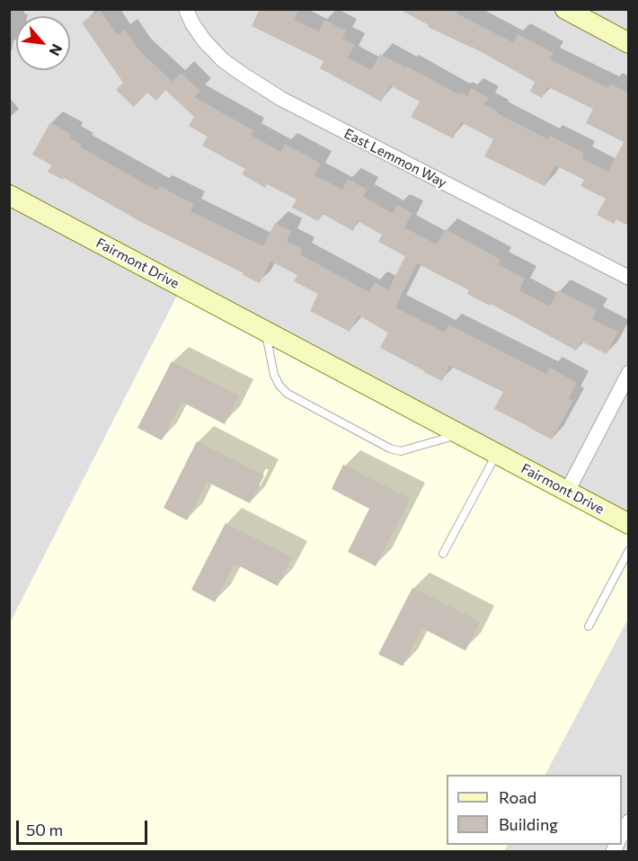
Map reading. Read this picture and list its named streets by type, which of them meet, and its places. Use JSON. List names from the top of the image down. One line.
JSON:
{"streets":{"street":["East Lemmon Way","Fairmont Drive"]},"legend":["Road","Building"],"scale_bar":"50 m","north":"bottom right"}
